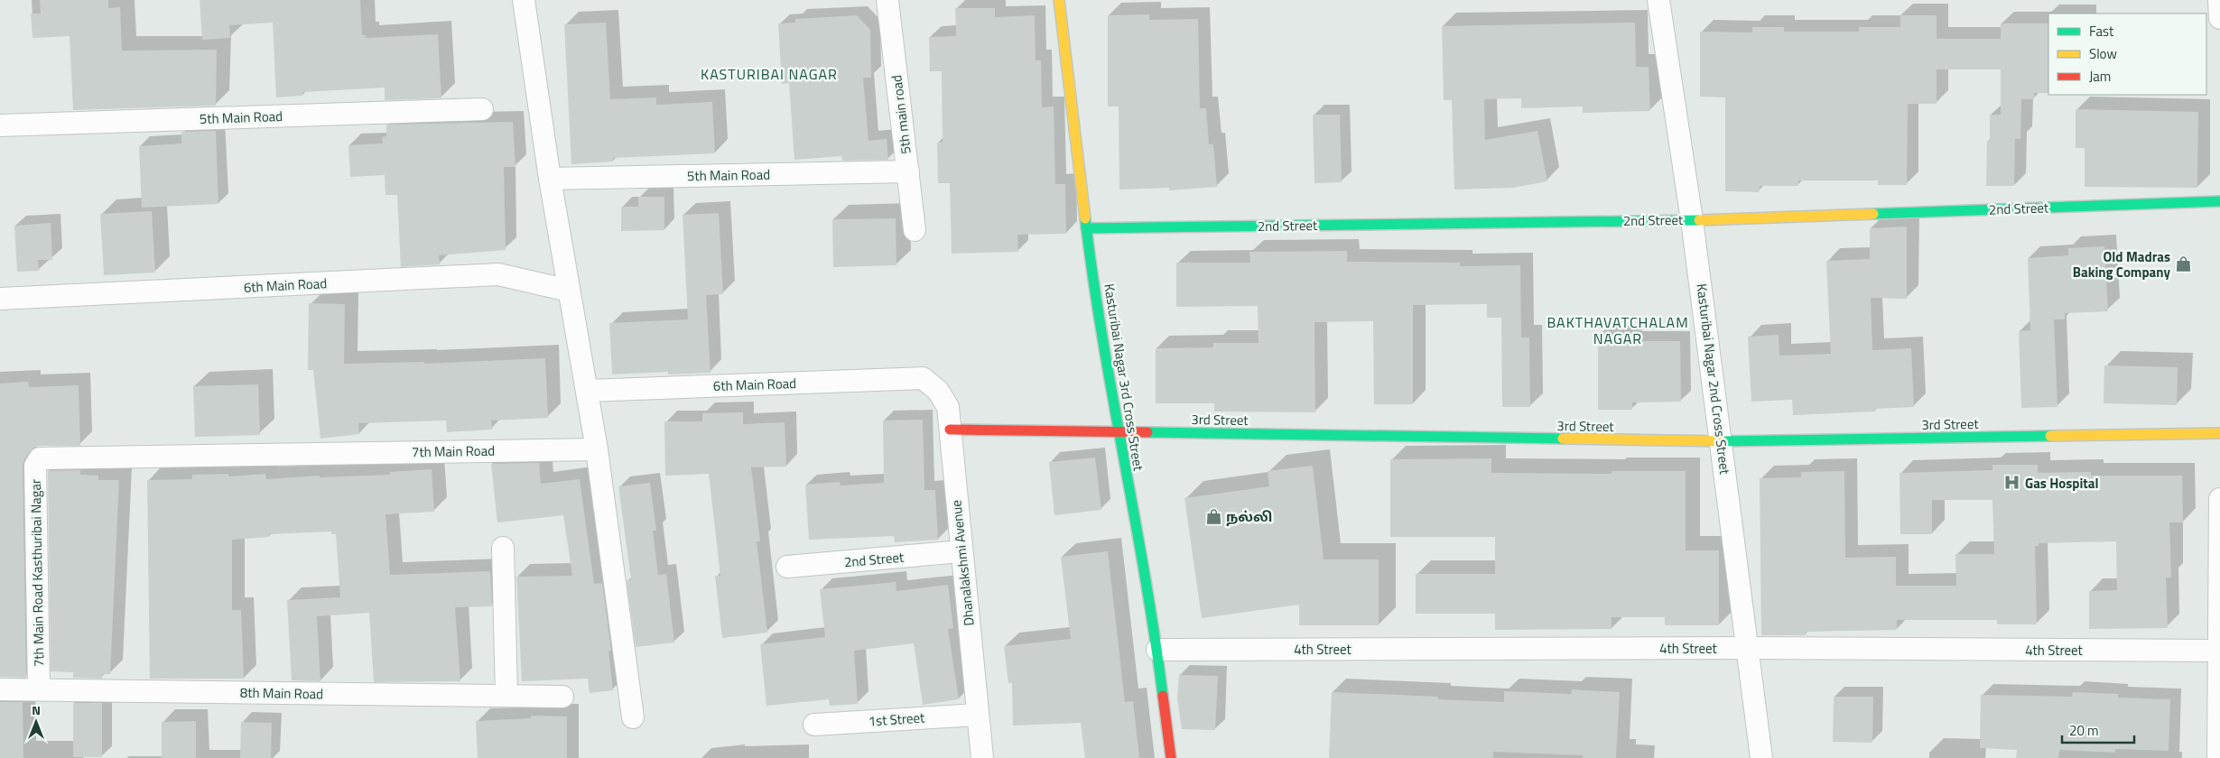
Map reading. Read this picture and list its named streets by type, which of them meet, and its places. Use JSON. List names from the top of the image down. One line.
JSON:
{"streets":{"street":["5th main road","5th Main Road","2nd Street","6th Main Road","Kasturibai Nagar 3rd Cross Street","Kasturibai Nagar 2nd Cross Street","3rd Street","7th Main Road","Dhanalakshmi Avenue","7th Main Road Kasthuribai Nagar","4th Street","8th Main Road","1st Street"]},"crossings":[["5th main road","5th Main Road"],["2nd Street","Kasturibai Nagar 3rd Cross Street"],["2nd Street","Kasturibai Nagar 2nd Cross Street"],["2nd Street","Dhanalakshmi Avenue"],["6th Main Road","Dhanalakshmi Avenue"],["Kasturibai Nagar 3rd Cross Street","3rd Street"],["Kasturibai Nagar 3rd Cross Street","4th Street"],["Kasturibai Nagar 2nd Cross Street","3rd Street"],["Kasturibai Nagar 2nd Cross Street","4th Street"],["3rd Street","Dhanalakshmi Avenue"],["7th Main Road","7th Main Road Kasthuribai Nagar"],["Dhanalakshmi Avenue","1st Street"],["7th Main Road Kasthuribai Nagar","8th Main Road"]],"districts":["KASTURIBAI NAGAR","BAKTHAVATCHALAM NAGAR"],"places":{"shop":["Old Madras Baking Company","நல்லி"],"hospital":["Gas Hospital"]},"legend":["Fast","Slow","Jam"],"scale_bar":"20 m","north":"top"}
